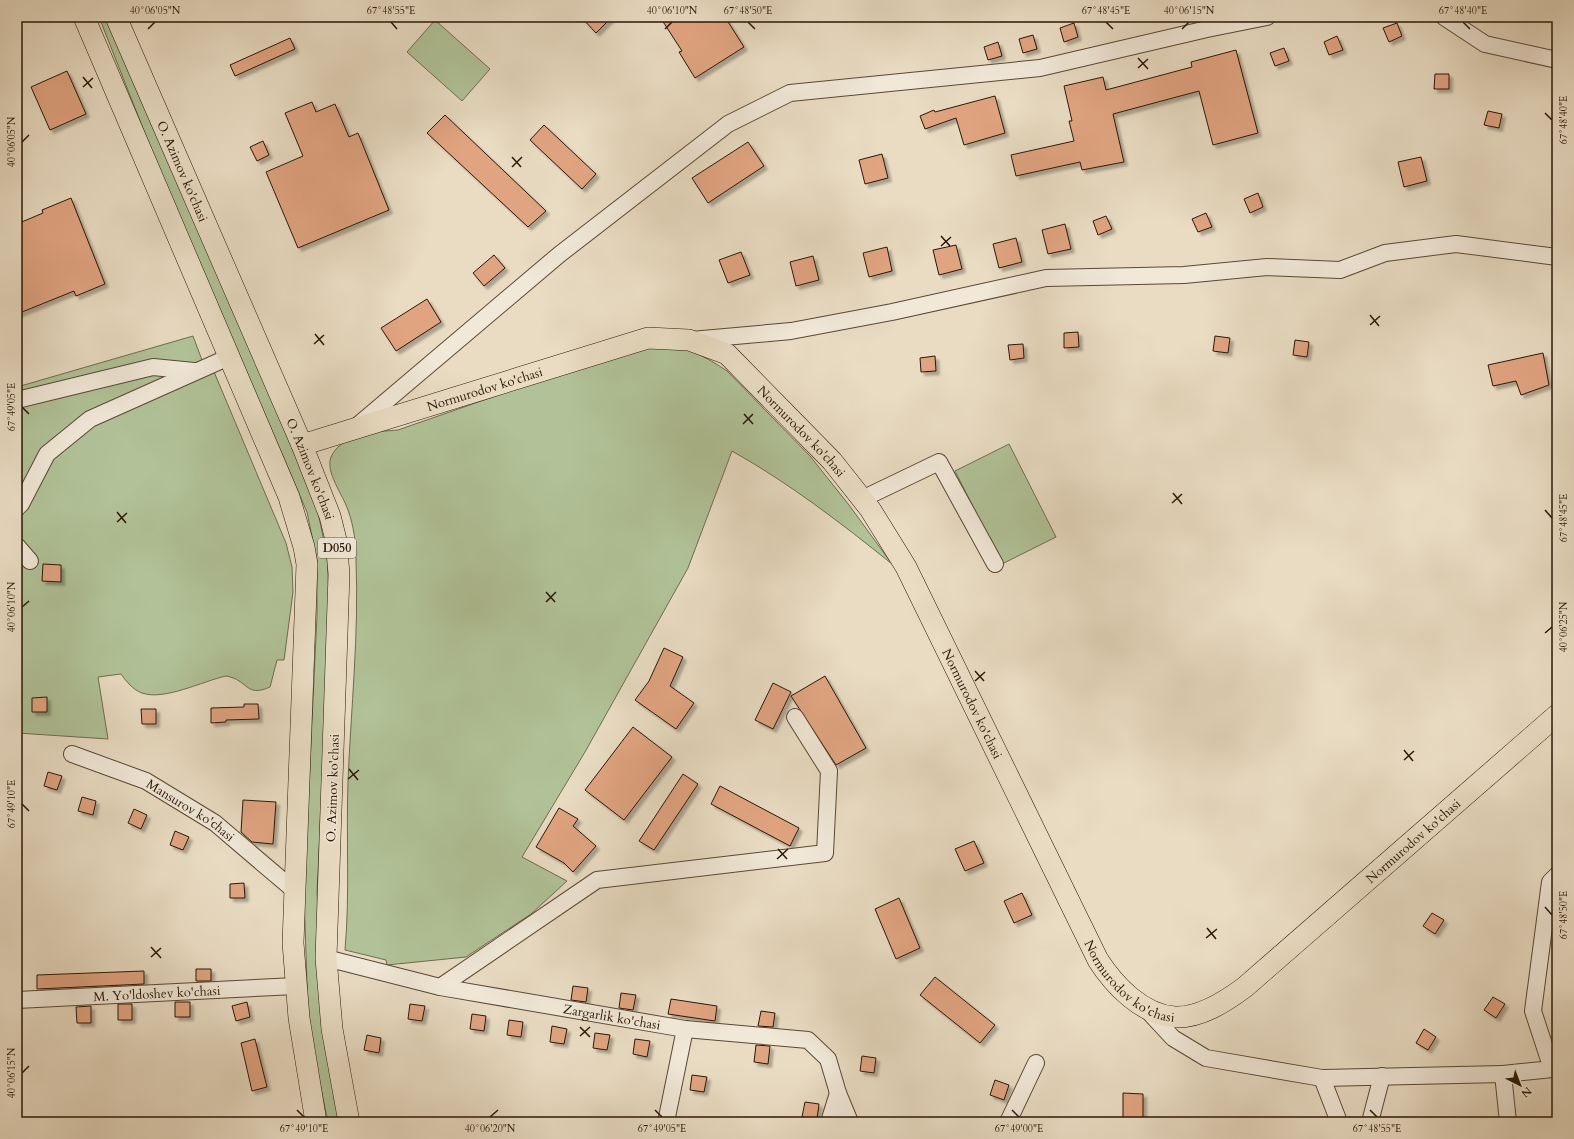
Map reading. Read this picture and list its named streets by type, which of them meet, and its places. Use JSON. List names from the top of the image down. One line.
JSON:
{"streets":{"main road":["O. Azimov ko'chasi","Normurodov ko'chasi","D050"],"street":["Mansurov ko'chasi","M. Yo'ldoshev ko'chasi","Zargarlik ko'chasi"]},"crossings":[["O. Azimov ko'chasi","Normurodov ko'chasi"],["O. Azimov ko'chasi","Zargarlik ko'chasi"],["D050","Mansurov ko'chasi"],["D050","M. Yo'ldoshev ko'chasi"]],"north":"bottom right","coordinates":["40°06'05\"N","67°48'55\"E","40°06'10\"N","67°48'50\"E","67°48'45\"E","40°06'15\"N","67°48'40\"E","67°49'05\"E","40°06'25\"N","67°49'10\"E","40°06'20\"N","67°49'00\"E"]}
